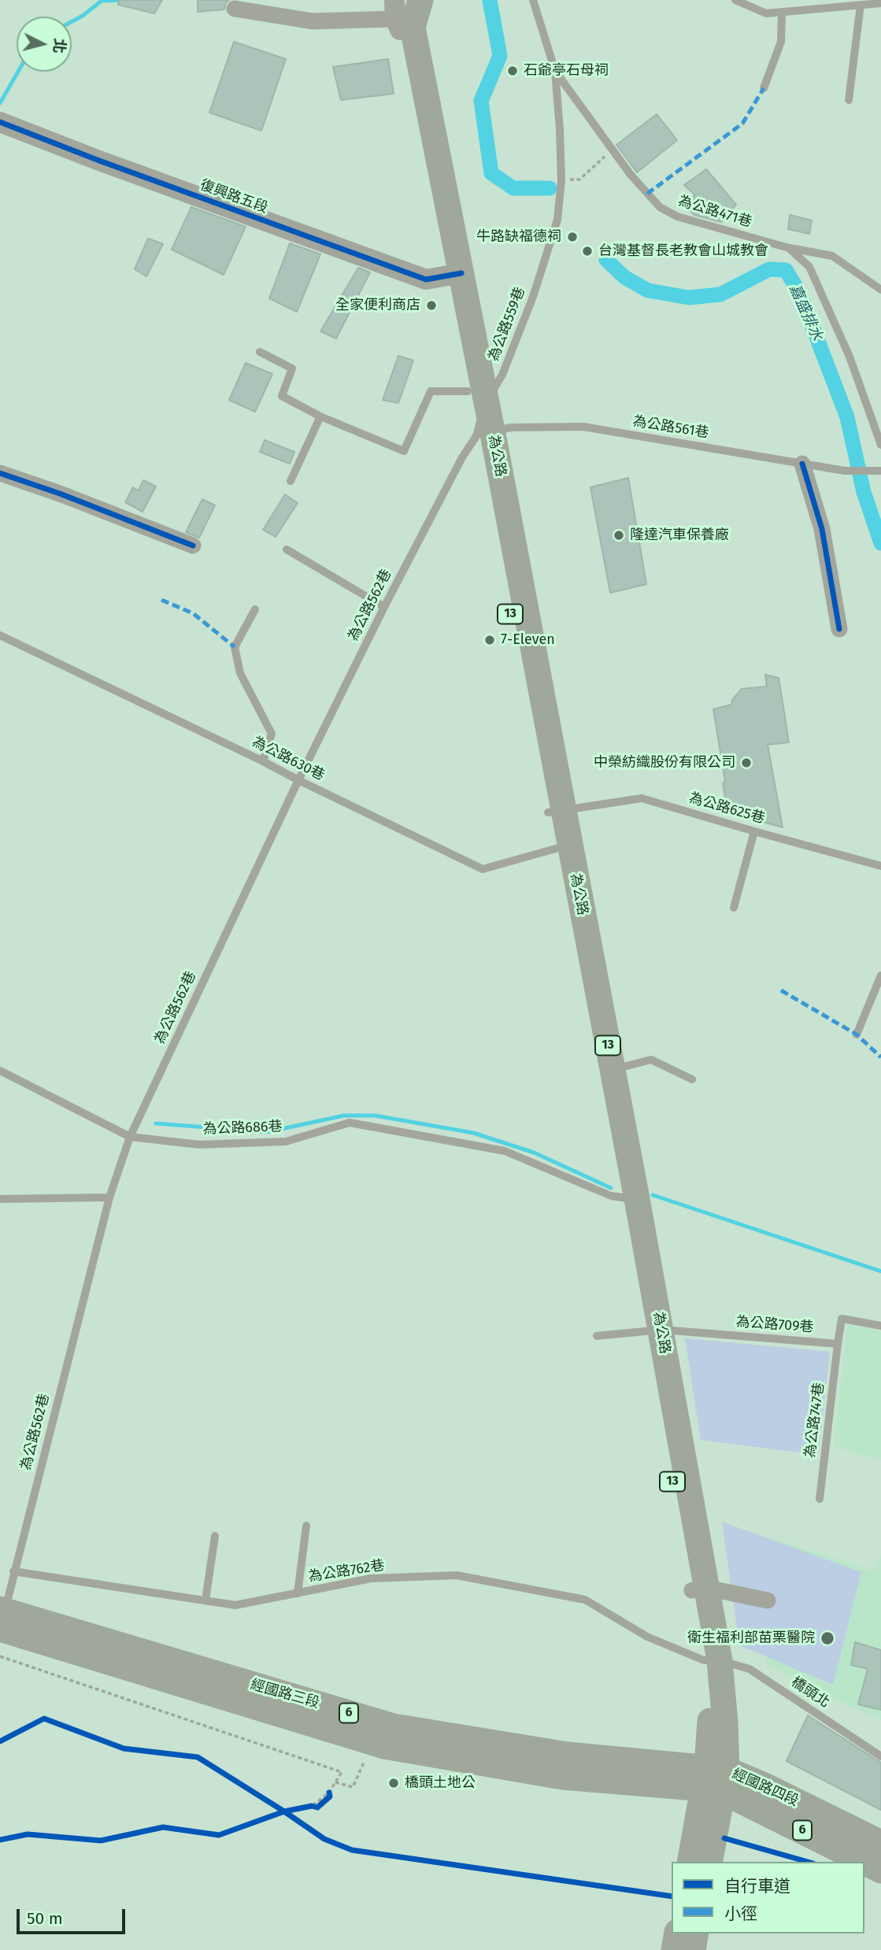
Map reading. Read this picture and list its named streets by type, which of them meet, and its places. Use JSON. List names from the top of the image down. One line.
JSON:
{"streets":{"main road":["為公路","13","經國路三段","6","經國路四段"],"street":["復興路五段"],"lane":["為公路471巷","為公路559巷","為公路561巷","為公路562巷","為公路630巷","為公路625巷","為公路686巷","為公路709巷","為公路747巷","為公路762巷","橋頭北"]},"crossings":[["復興路五段","為公路"],["為公路559巷","為公路"],["為公路561巷","為公路"],["為公路561巷","為公路562巷"],["為公路","為公路562巷"],["為公路","13"],["為公路","為公路630巷"],["為公路","為公路625巷"],["為公路","為公路686巷"],["為公路","為公路709巷"],["為公路","為公路762巷"],["為公路","橋頭北"],["為公路","經國路三段"],["為公路","經國路四段"],["為公路562巷","為公路630巷"],["為公路562巷","為公路686巷"],["為公路562巷","為公路762巷"],["為公路562巷","經國路三段"],["13","經國路三段"],["13","經國路四段"],["為公路709巷","為公路747巷"],["為公路762巷","橋頭北"],["經國路三段","經國路四段"]],"water":["嘉盛排水"],"places":["石爺亭石母祠","牛路缺福德祠","台灣基督長老教會山城教會","全家便利商店","隆達汽車保養廠","7-Eleven","中榮紡織股份有限公司","衛生福利部苗栗醫院","橋頭土地公"],"legend":["自行車道","小徑"],"scale_bar":"50 m","north":"right"}
